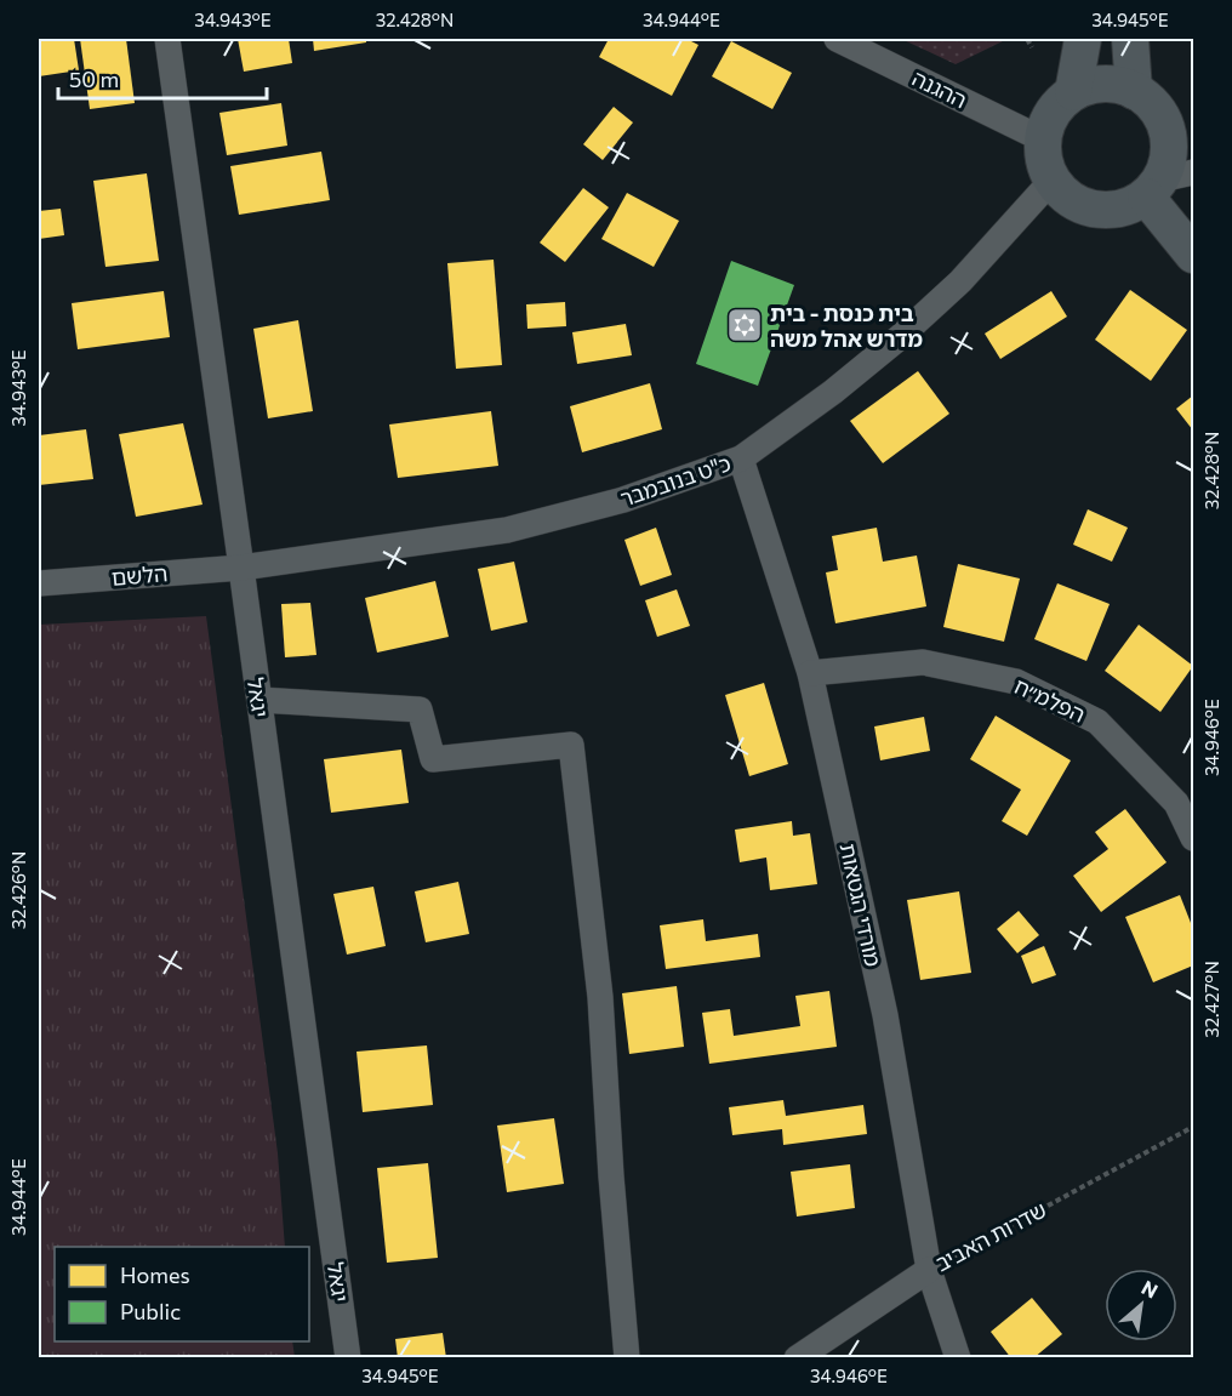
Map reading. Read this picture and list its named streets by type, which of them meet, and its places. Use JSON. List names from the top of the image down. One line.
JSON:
{"streets":{"street":["ההגנה","כ\"ט בנובמבר","הלשם","יגאל","הפלמ״ח","מורדי הגטאות","שדרות האביב"]},"crossings":[["ההגנה","כ\"ט בנובמבר"],["כ\"ט בנובמבר","הלשם"],["כ\"ט בנובמבר","יגאל"],["כ\"ט בנובמבר","מורדי הגטאות"],["הלשם","יגאל"],["הפלמ״ח","מורדי הגטאות"],["מורדי הגטאות","שדרות האביב"]],"places":{"synagogue":["בית כנסת - בית מדרש אהל משה"]},"legend":["Homes","Public"],"scale_bar":"50 m","north":"top right","coordinates":["34.943°E","32.428°N","34.944°E","34.945°E","34.946°E","32.426°N","32.427°N"]}
